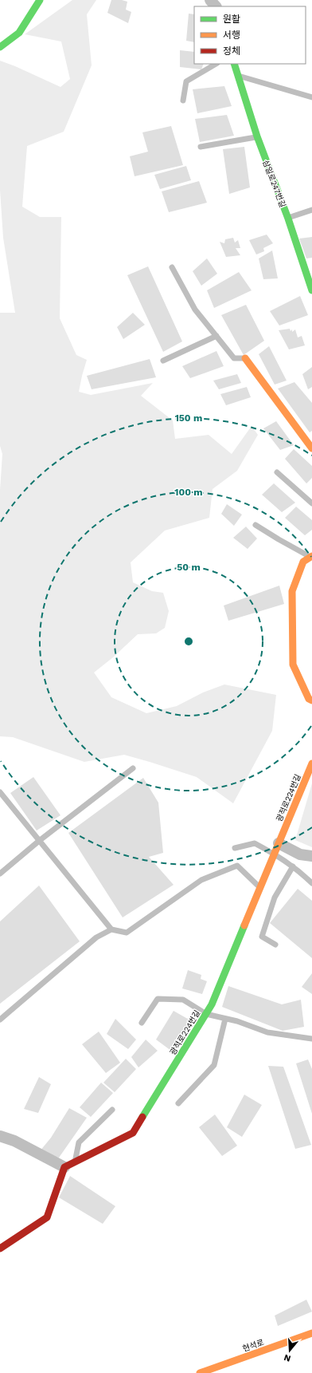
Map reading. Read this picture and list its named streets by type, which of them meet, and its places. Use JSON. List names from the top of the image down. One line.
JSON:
{"streets":{"street":["삼일로247번길","광적로224번길","현석로"]},"legend":["원활","서행","정체"],"north":"bottom","rings":["150 m","100 m","50 m"]}
